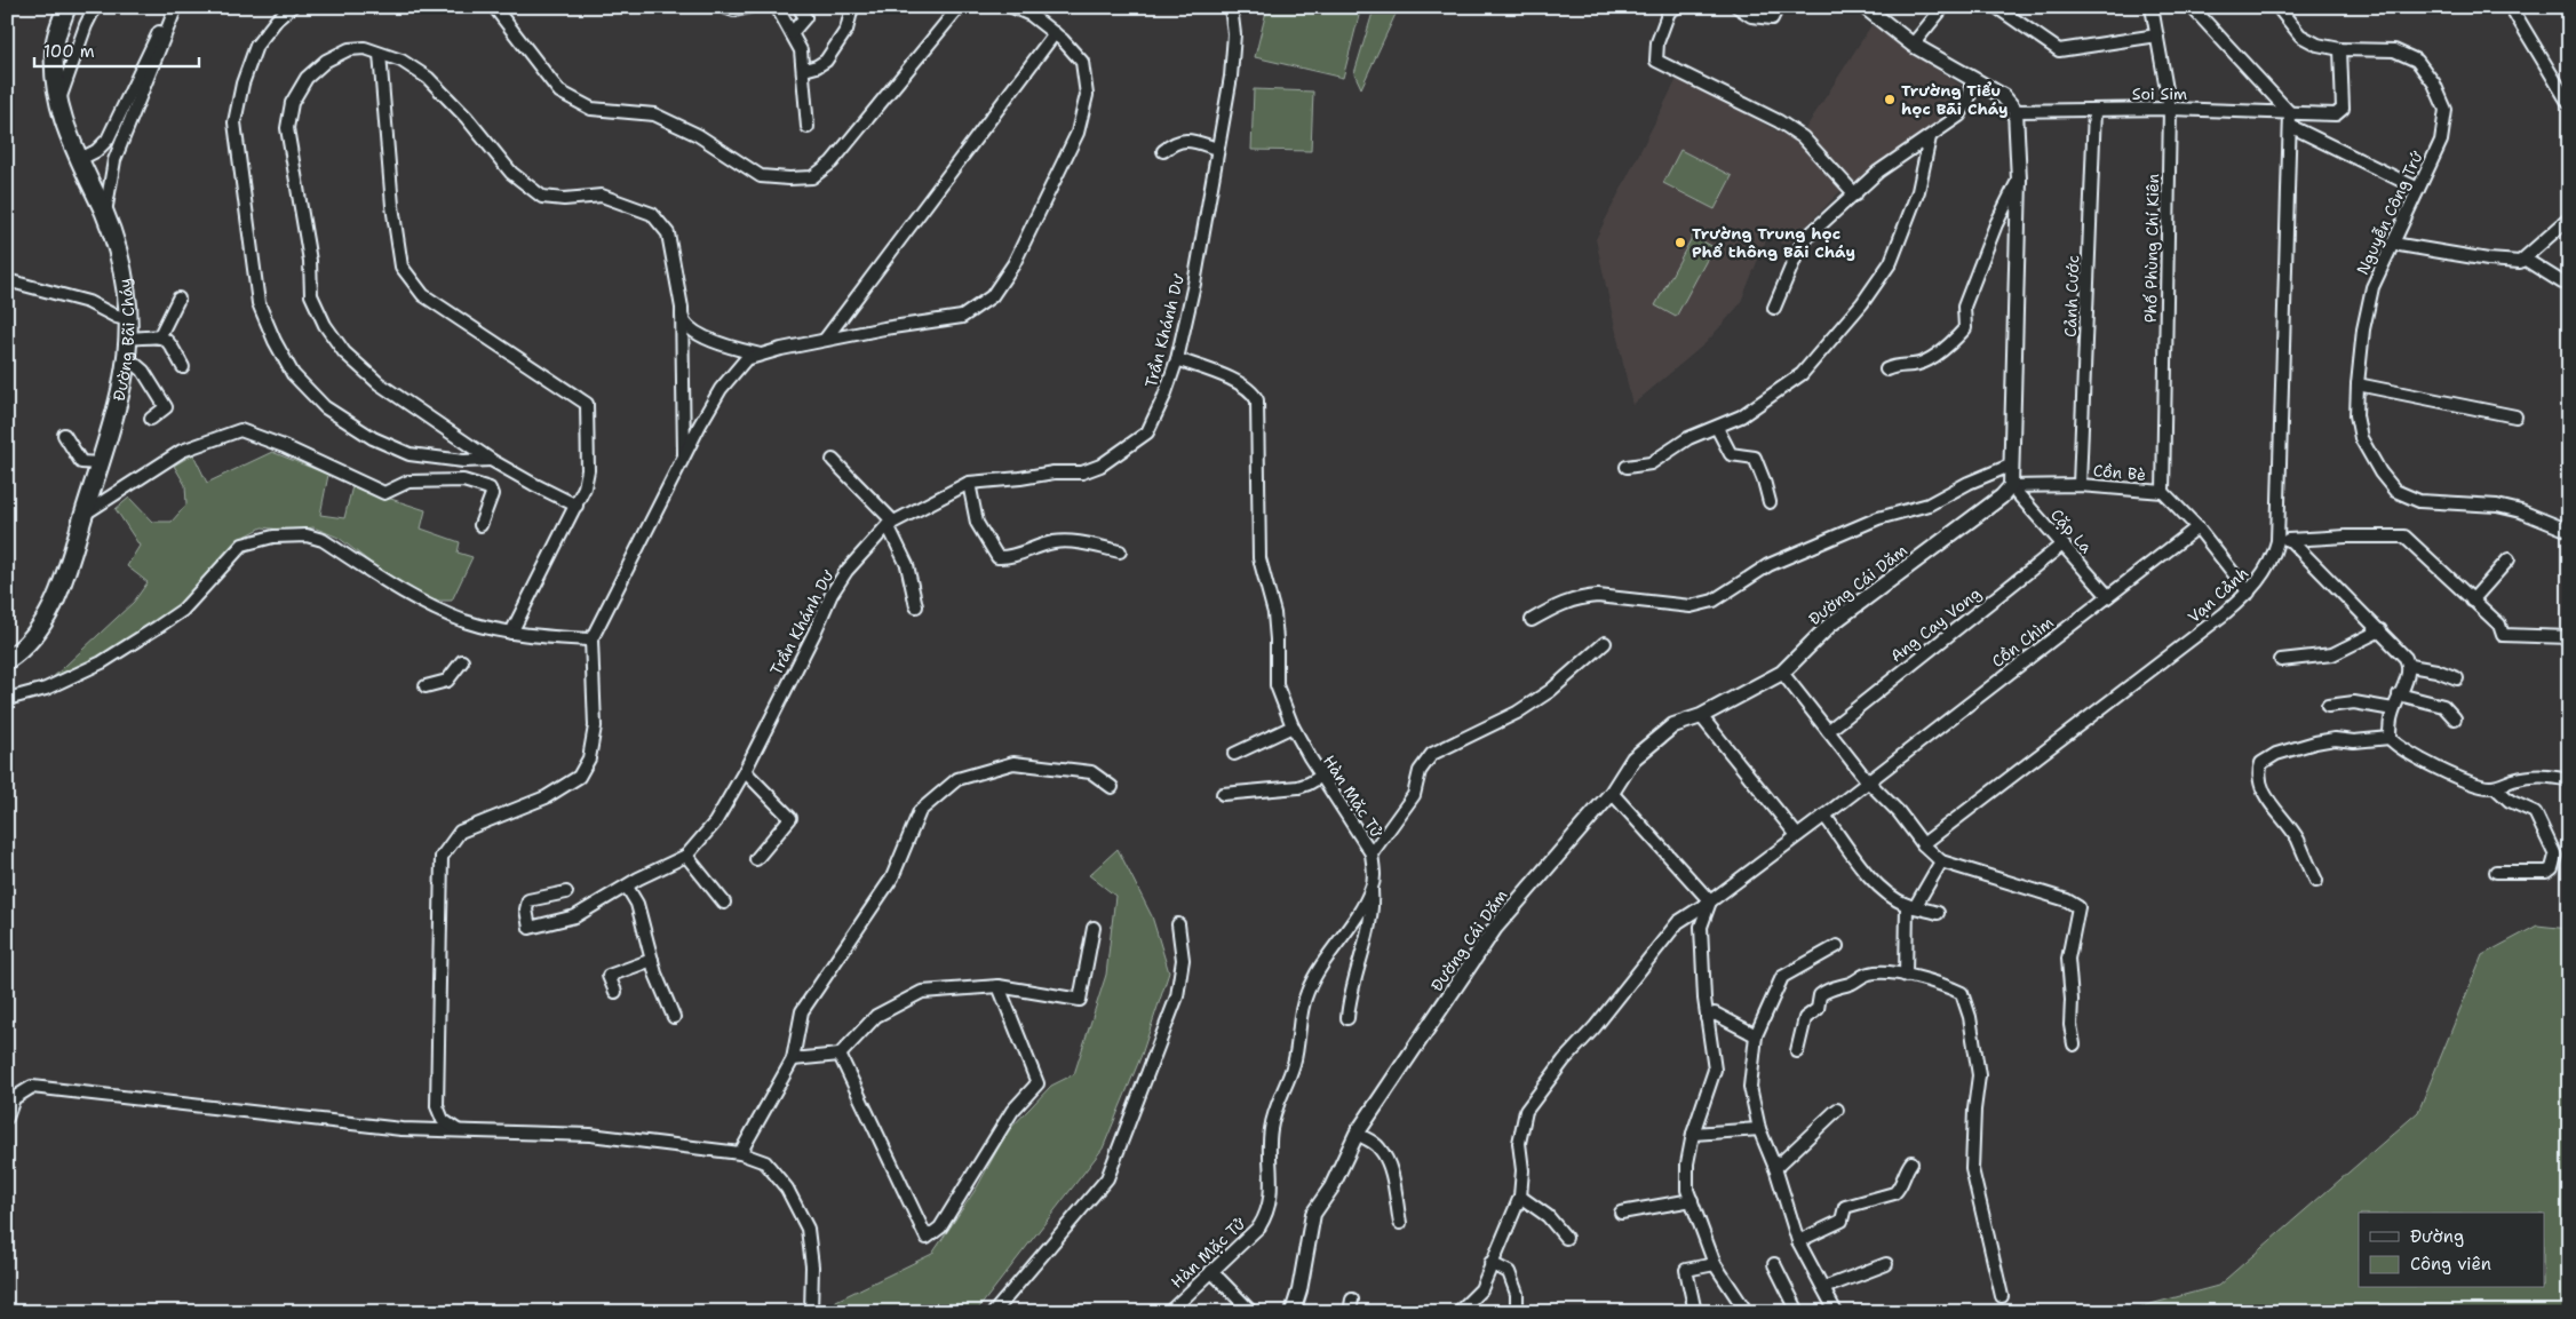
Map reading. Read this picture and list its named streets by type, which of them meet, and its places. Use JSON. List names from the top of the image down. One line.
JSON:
{"streets":{"main road":["Đường Bãi Cháy"],"street":["Soi Sim","Nguyễn Công Trứ","Phố Phùng Chí Kiên","Cảnh Cước","Trần Khánh Dư","Cồn Bè","Cặp La","Đường Cái Dăm","Vạn Cảnh","Ang Cay Vong","Cồn Chìm","Hàn Mặc Tử"]},"crossings":[["Soi Sim","Nguyễn Công Trứ"],["Soi Sim","Phố Phùng Chí Kiên"],["Soi Sim","Cảnh Cước"],["Soi Sim","Vạn Cảnh"],["Phố Phùng Chí Kiên","Cồn Bè"],["Cảnh Cước","Cồn Bè"],["Trần Khánh Dư","Hàn Mặc Tử"],["Cồn Bè","Cặp La"],["Cồn Bè","Đường Cái Dăm"],["Cồn Bè","Vạn Cảnh"],["Cồn Bè","Cồn Chìm"],["Cặp La","Đường Cái Dăm"],["Cặp La","Ang Cay Vong"],["Cặp La","Cồn Chìm"]],"places":["Trường Tiểu học Bãi Cháy","Trường Trung học Phổ thông Bãi Cháy"],"legend":["Đường","Công viên"],"scale_bar":"100 m"}
